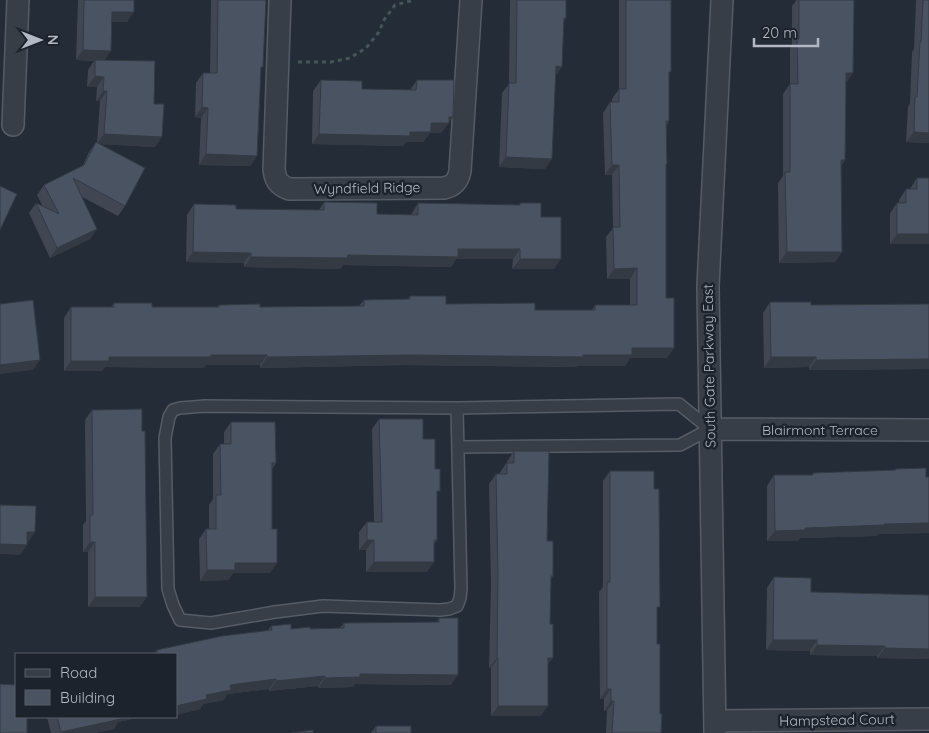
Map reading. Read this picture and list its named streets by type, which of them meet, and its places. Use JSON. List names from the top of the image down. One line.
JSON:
{"streets":{"street":["Wyndfield Ridge","South Gate Parkway East","Blairmont Terrace","Hampstead Court"]},"crossings":[["South Gate Parkway East","Blairmont Terrace"],["South Gate Parkway East","Hampstead Court"]],"legend":["Road","Building"],"scale_bar":"20 m","north":"right"}
